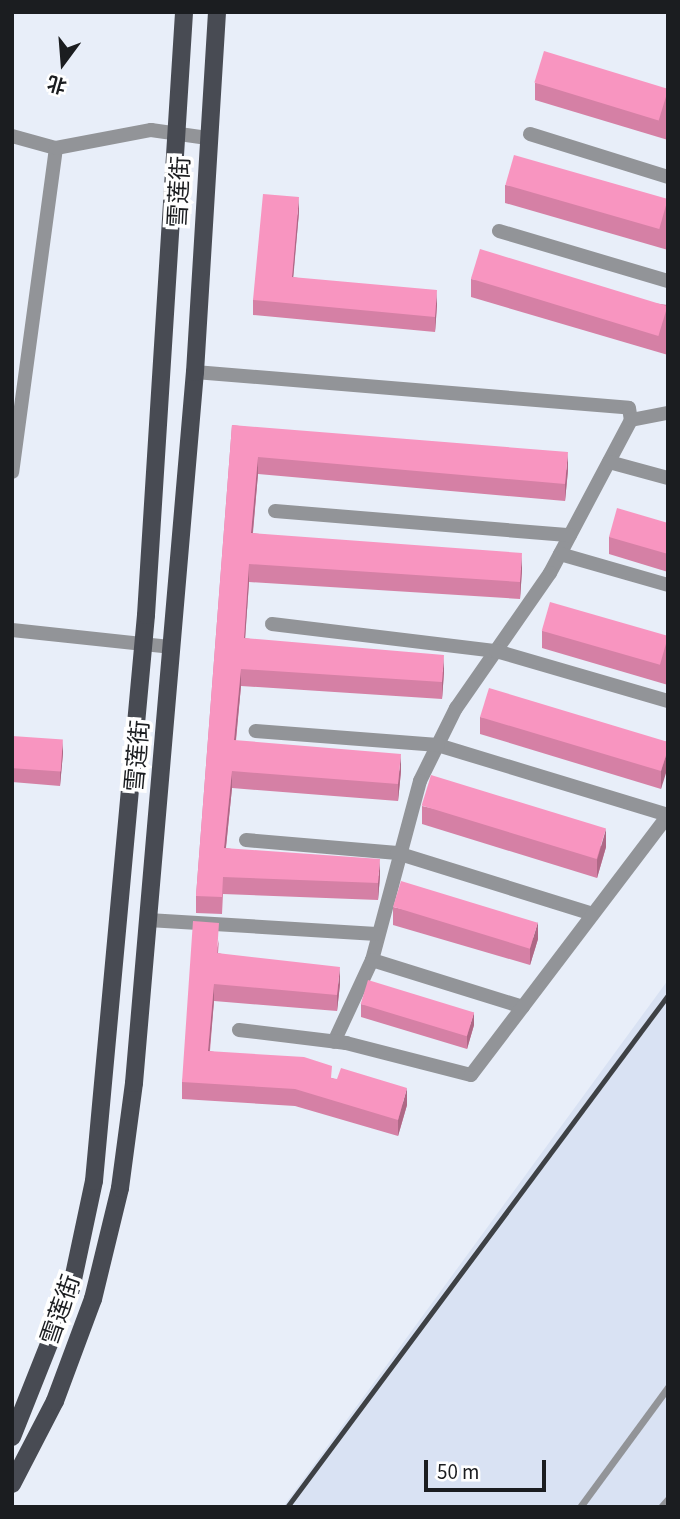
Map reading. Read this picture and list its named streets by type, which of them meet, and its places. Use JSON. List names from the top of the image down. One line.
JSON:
{"streets":{"main road":["雪莲街"]},"scale_bar":"50 m","north":"bottom"}
